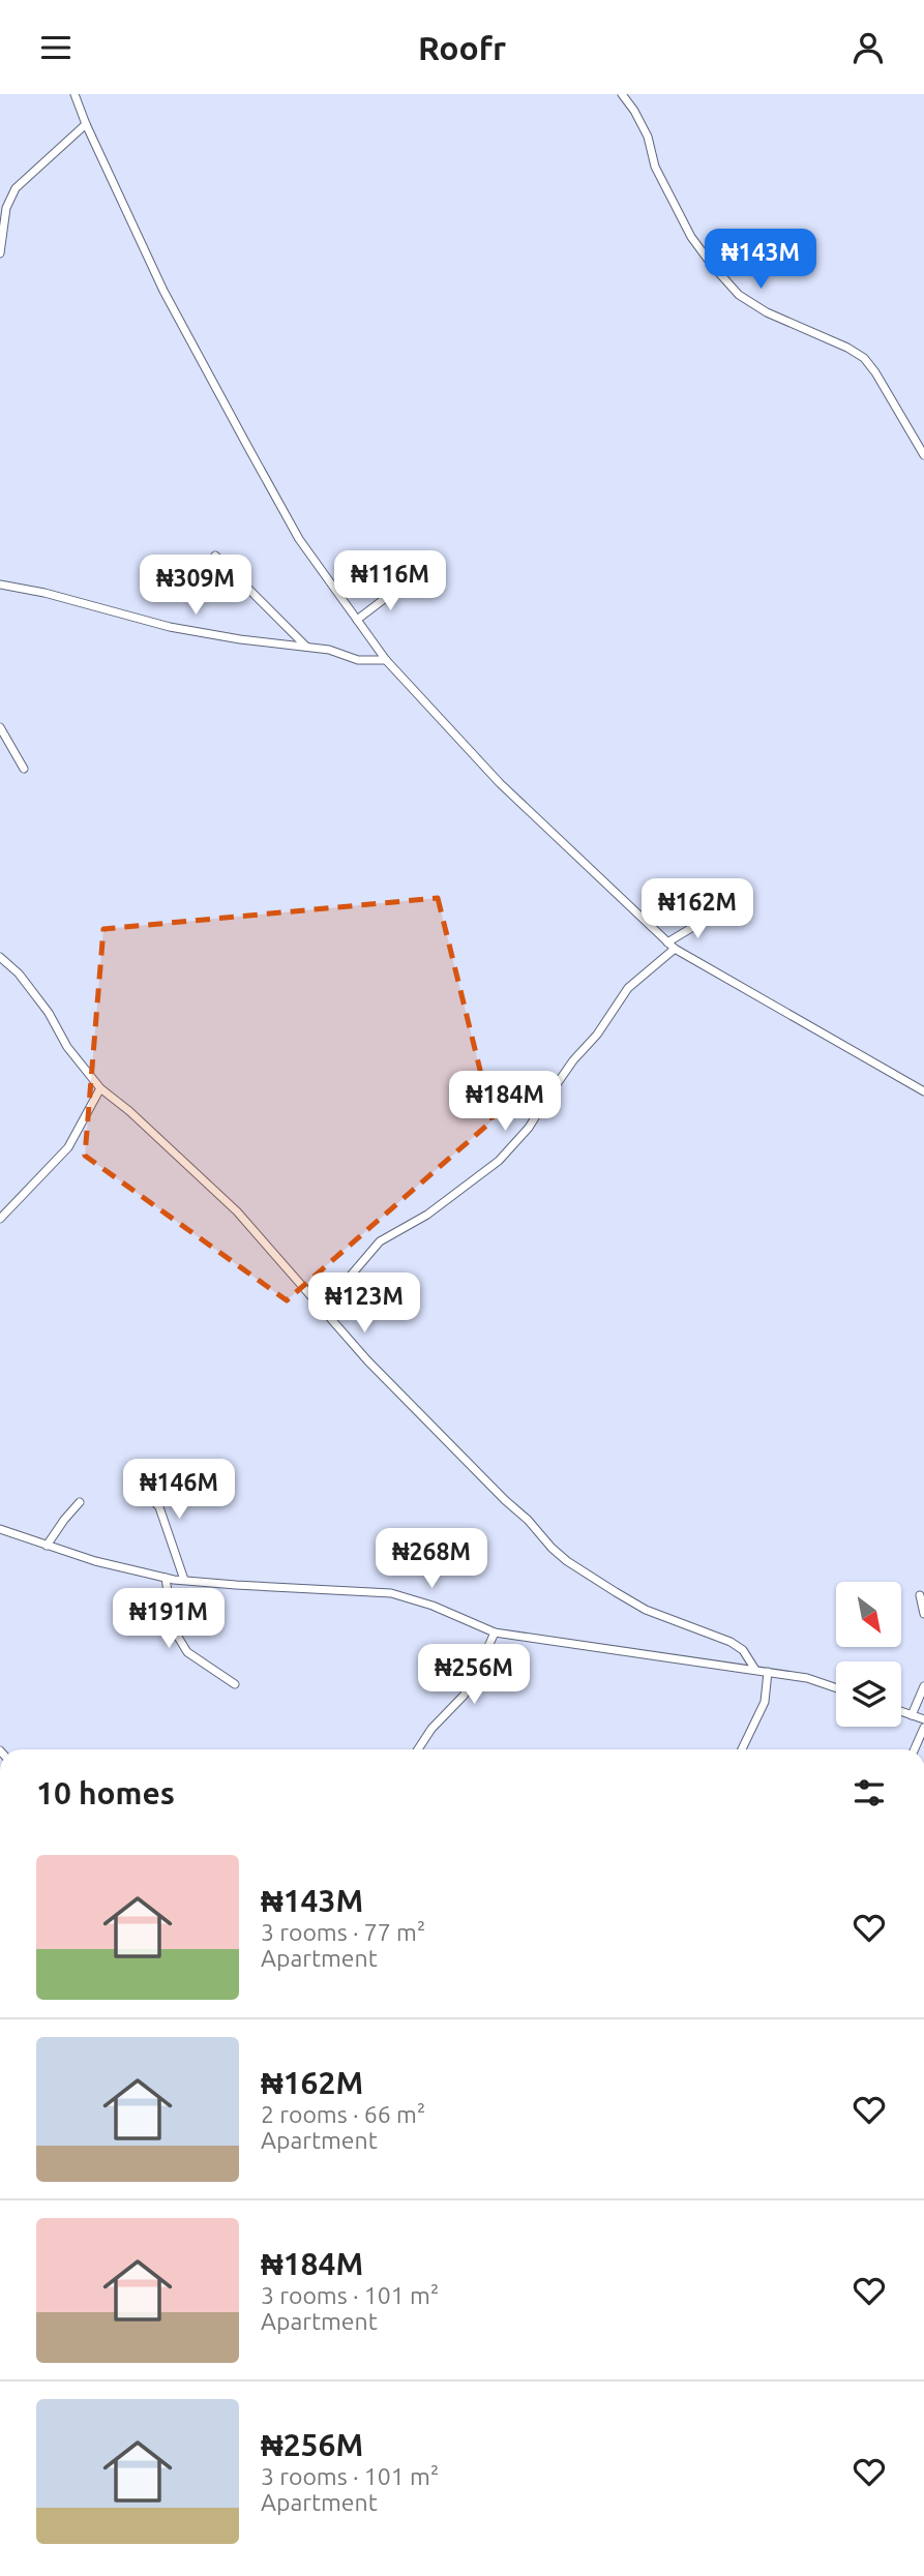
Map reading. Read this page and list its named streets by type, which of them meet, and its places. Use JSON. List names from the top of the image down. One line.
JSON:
{"north":"bottom right","page":{"header":"Roofr","price":["₦143M","₦116M","₦309M","₦162M","₦184M","₦123M","₦146M","₦268M","₦191M","₦256M"],"heading":"10 homes","list":[{"name":"₦143M","note":"3 rooms · 77 m² · Apartment"},{"name":"₦162M","note":"2 rooms · 66 m² · Apartment"},{"name":"₦184M","note":"3 rooms · 101 m² · Apartment"},{"name":"₦256M","note":"3 rooms · 101 m² · Apartment"}]}}
